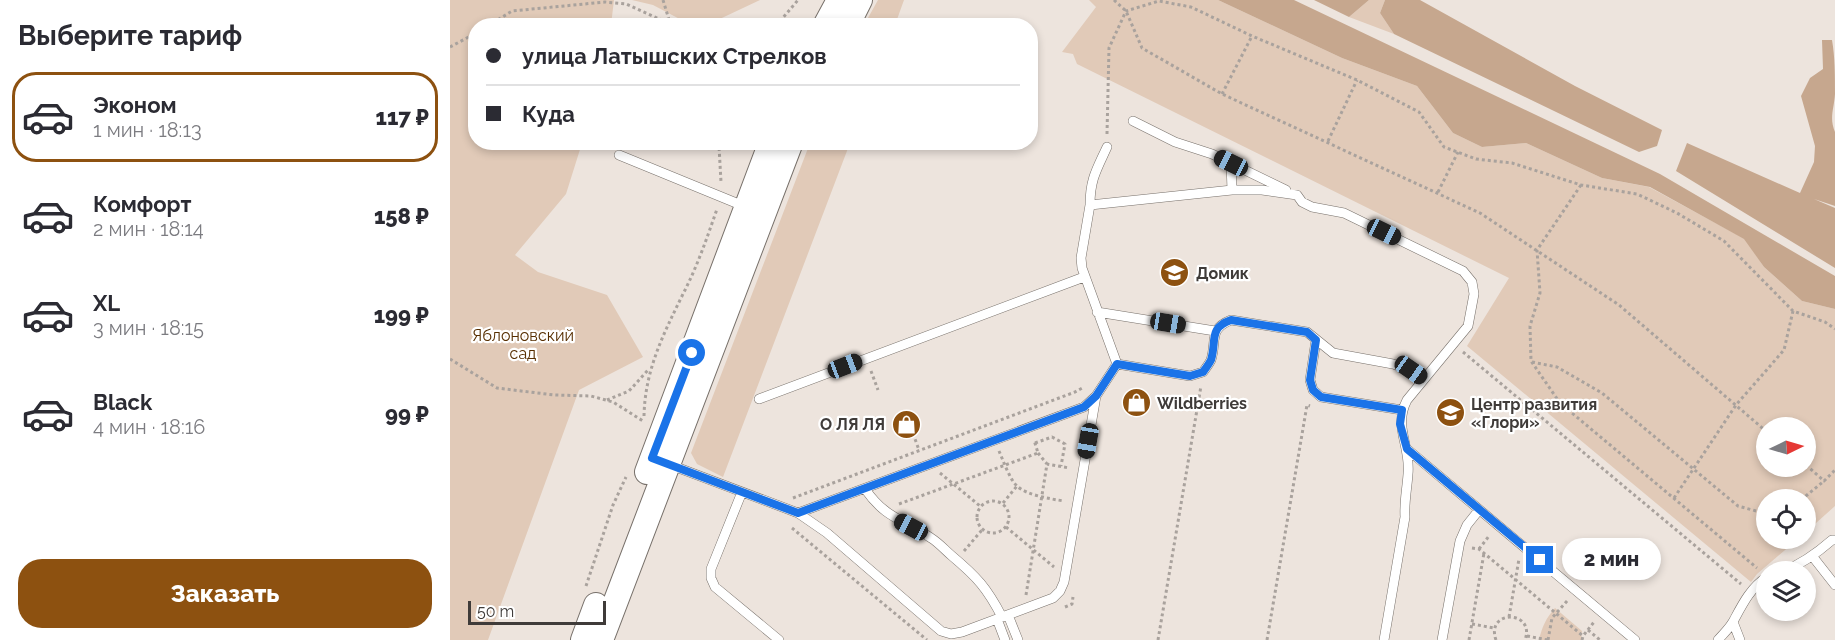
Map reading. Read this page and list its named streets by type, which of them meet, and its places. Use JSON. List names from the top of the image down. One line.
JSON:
{"parks":["Яблоновский сад"],"places":{"school or university":["Домик","Центр развития «Глори»"],"shop":["Wildberries","О ЛЯ ЛЯ"]},"scale_bar":"50 m","north":"right","page":{"heading":"Выберите тариф","banner":["улица Латышских Стрелков","Куда"],"list":[{"name":"Эконом","note":"1 мин · 18:13","value":"117 ₽"},{"name":"Комфорт","note":"2 мин · 18:14","value":"158 ₽"},{"name":"XL","note":"3 мин · 18:15","value":"199 ₽"},{"name":"Black","note":"4 мин · 18:16","value":"99 ₽"}],"bubble":"2 мин","buttons":"Заказать","scale":"50 m"}}
